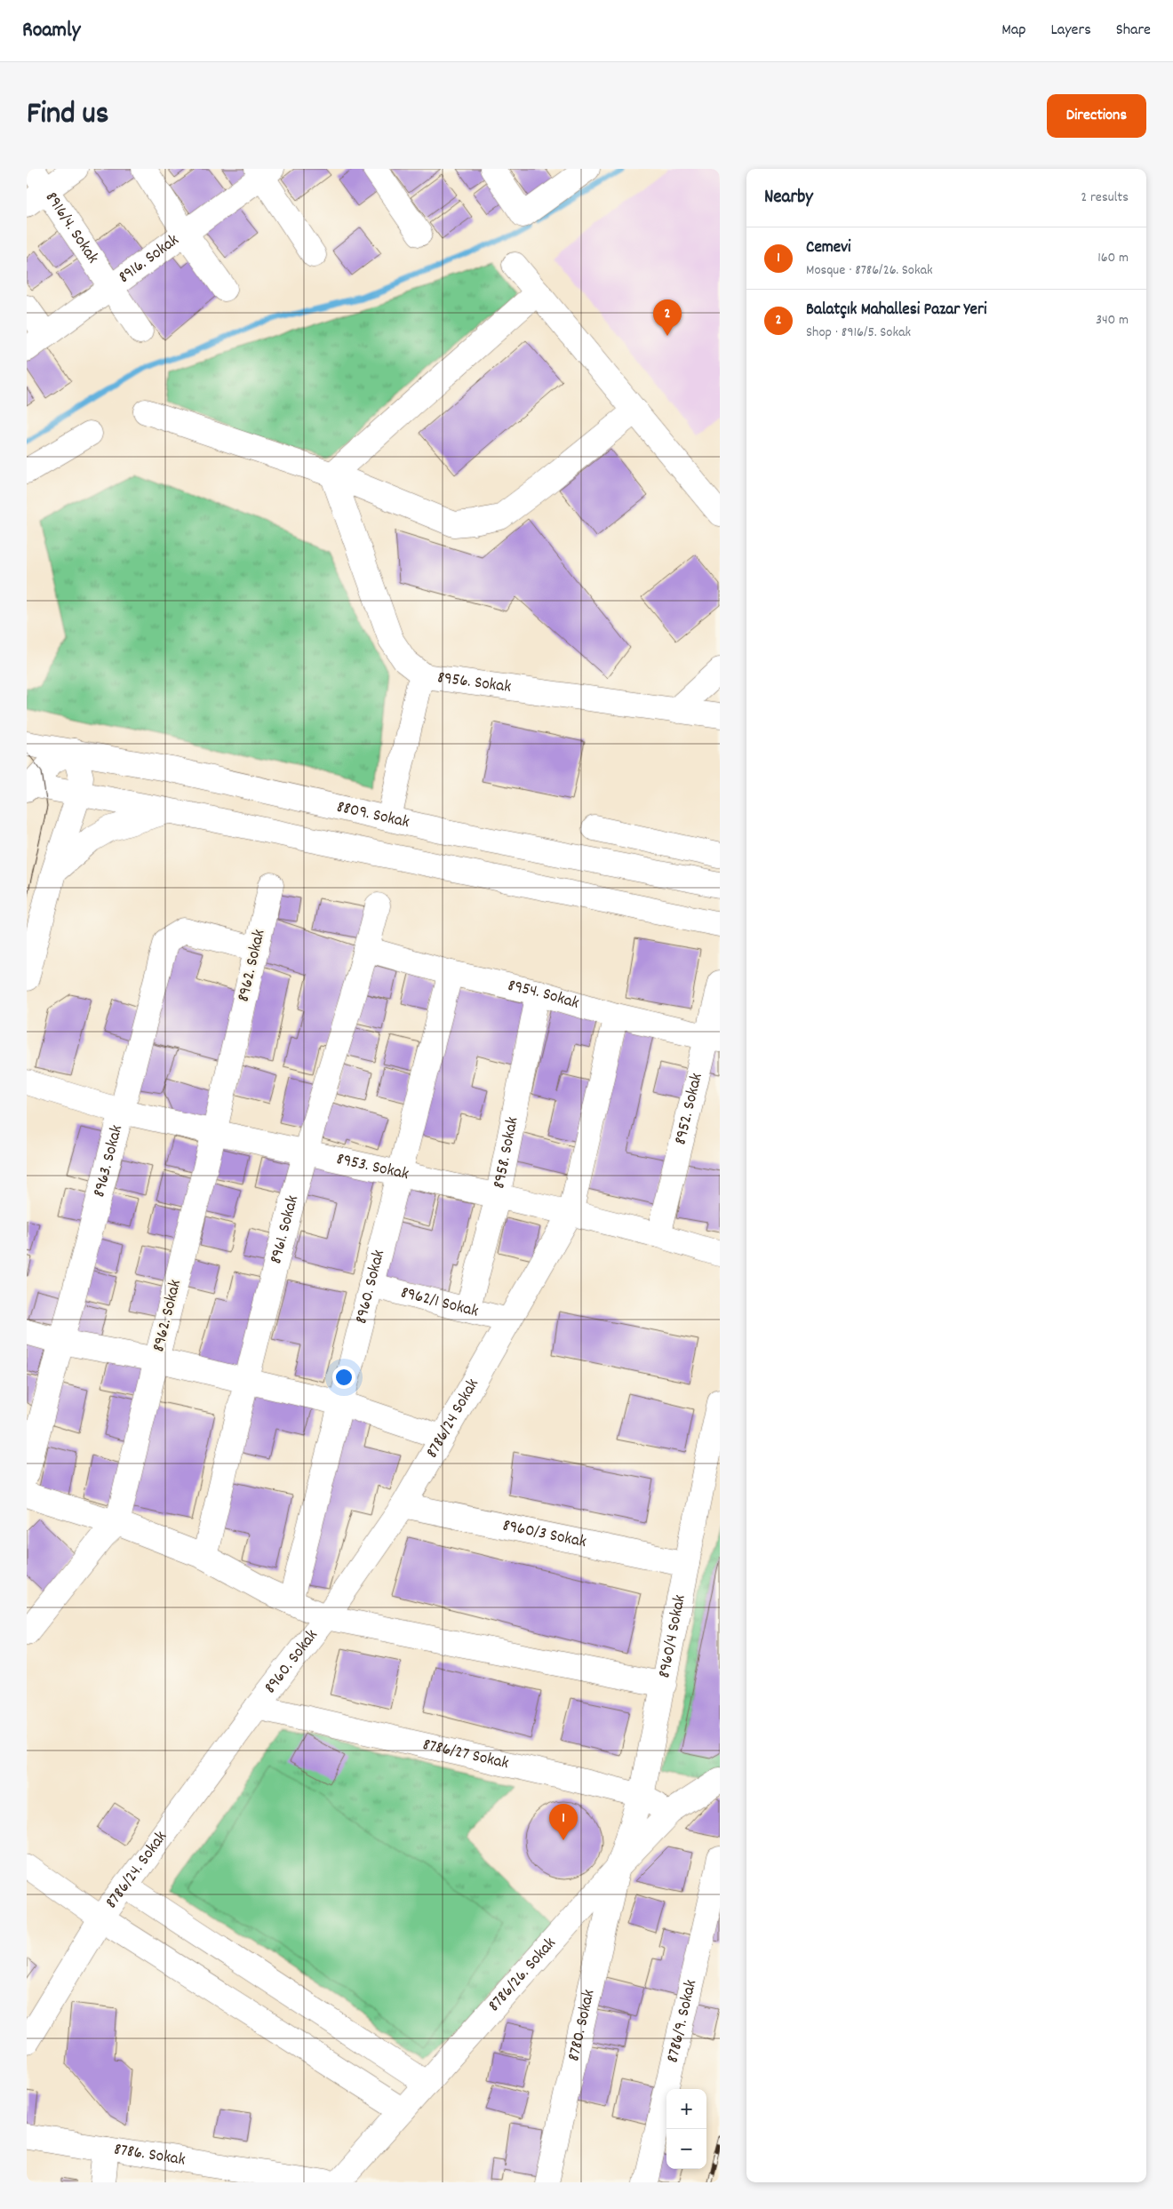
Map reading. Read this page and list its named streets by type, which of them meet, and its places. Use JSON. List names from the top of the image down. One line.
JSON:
{"streets":{"street":["8916/4. Sokak","8916. Sokak","8956. Sokak","8809. Sokak","8962. Sokak","8954. Sokak","8952. Sokak","8958. Sokak","8963. Sokak","8953. Sokak","8961. Sokak","8960. Sokak","8962/1 Sokak","8786/24 Sokak","8960/3 Sokak","8960/4 Sokak","8786/27 Sokak","8786/24. Sokak","8786/26. Sokak","8786/9. Sokak","8780. Sokak","8786. Sokak"]},"crossings":[["8916/4. Sokak","8916. Sokak"],["8962. Sokak","8963. Sokak"],["8962. Sokak","8953. Sokak"],["8954. Sokak","8952. Sokak"],["8954. Sokak","8958. Sokak"],["8954. Sokak","8961. Sokak"],["8954. Sokak","8960. Sokak"],["8954. Sokak","8786/24 Sokak"],["8952. Sokak","8953. Sokak"],["8958. Sokak","8953. Sokak"],["8958. Sokak","8962/1 Sokak"],["8963. Sokak","8953. Sokak"],["8953. Sokak","8961. Sokak"],["8953. Sokak","8960. Sokak"],["8953. Sokak","8786/24 Sokak"],["8960. Sokak","8962/1 Sokak"],["8960. Sokak","8786/24 Sokak"],["8960. Sokak","8786/27 Sokak"],["8960. Sokak","8786/24. Sokak"],["8962/1 Sokak","8786/24 Sokak"],["8786/24 Sokak","8960/3 Sokak"],["8960/3 Sokak","8960/4 Sokak"],["8960/4 Sokak","8786/27 Sokak"],["8960/4 Sokak","8786/26. Sokak"],["8960/4 Sokak","8780. Sokak"],["8786/27 Sokak","8786/24. Sokak"],["8786/27 Sokak","8786/26. Sokak"],["8786/26. Sokak","8780. Sokak"]],"page":{"header":"Roamly","nav":["Map","Layers","Share"],"title":"Find us","buttons":"Directions","heading":["Nearby","2 results"],"list":[{"mark":"1","name":"Cemevi","note":"Mosque · 8786/26. Sokak","value":"160 m"},{"mark":"2","name":"Balatçık Mahallesi Pazar Yeri","note":"Shop · 8916/5. Sokak","value":"340 m"}],"pins":["2","1"],"map_buttons":["+","−"]}}
